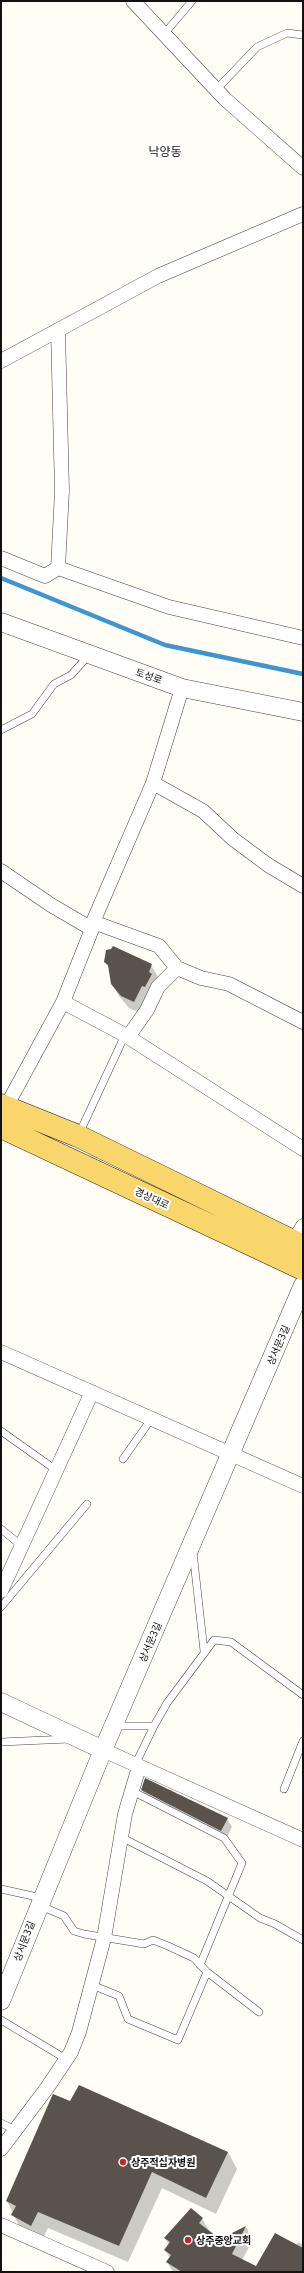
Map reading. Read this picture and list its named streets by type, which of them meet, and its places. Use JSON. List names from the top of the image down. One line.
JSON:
{"streets":{"main road":["경상대로"],"street":["토성로","상서문3길"]},"districts":["낙양동"],"places":["상주적십자병원","상주중앙교회"]}
